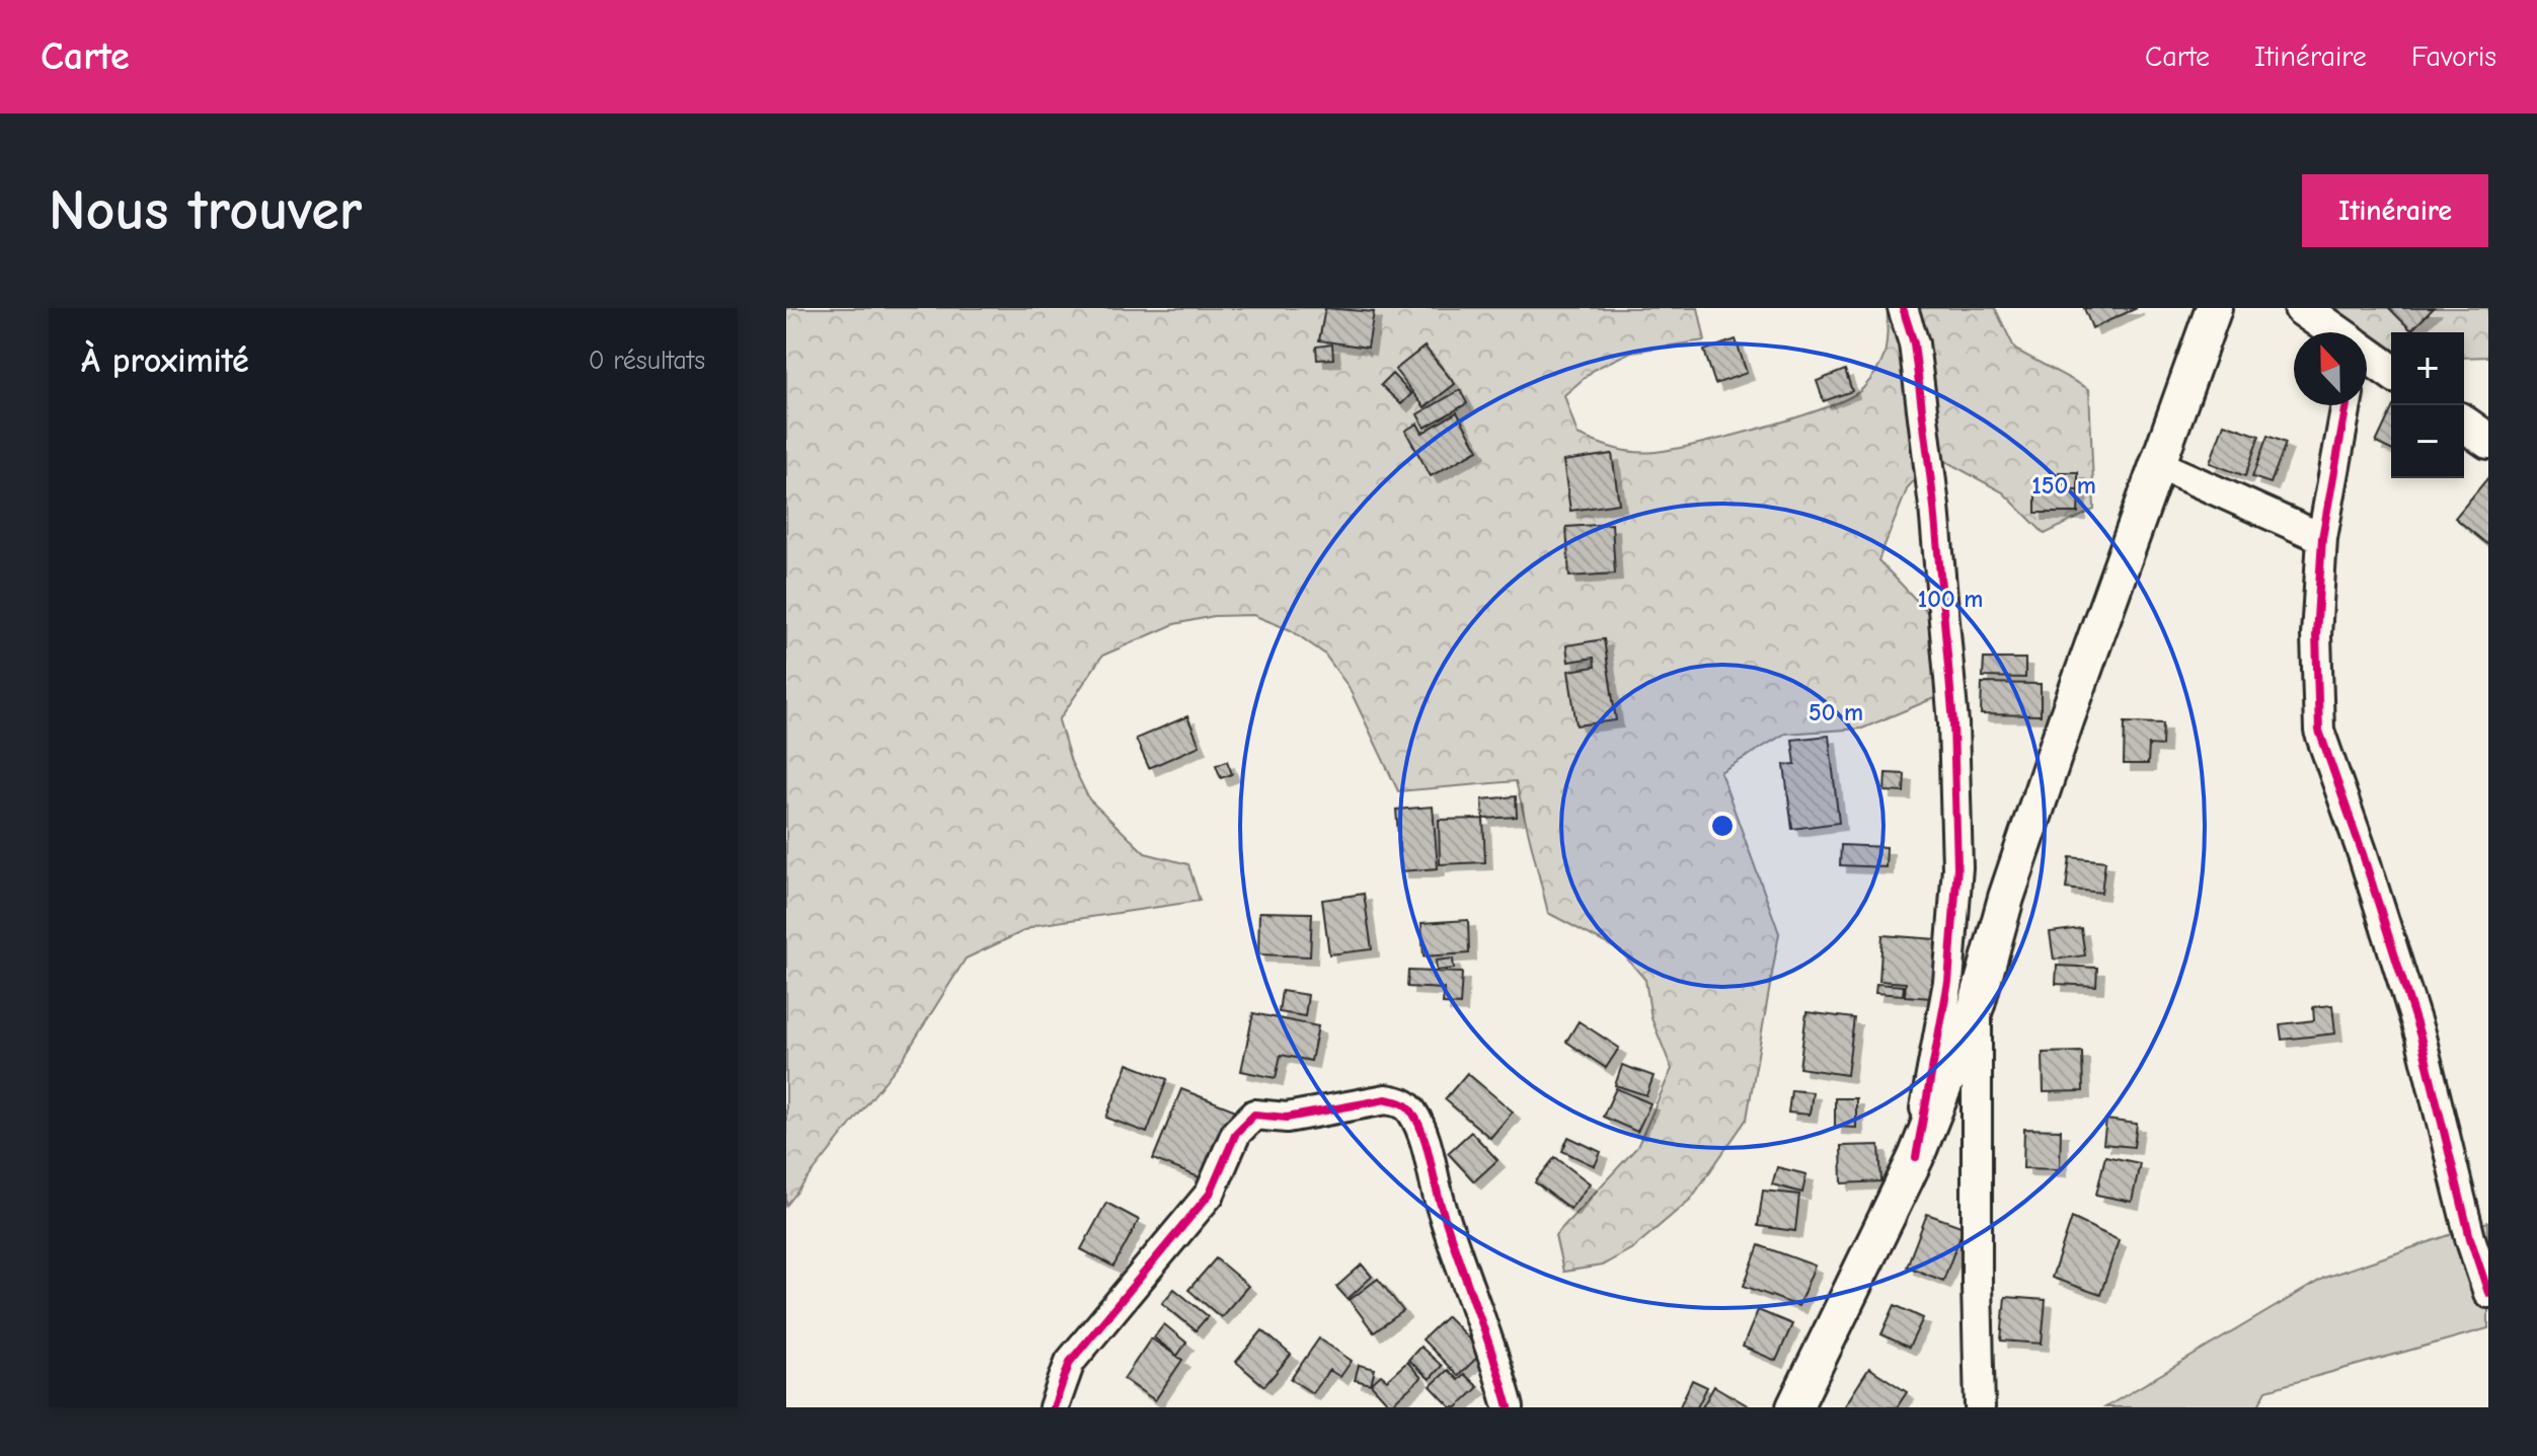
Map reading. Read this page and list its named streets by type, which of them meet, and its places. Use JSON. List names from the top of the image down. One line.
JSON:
{"north":"top","page":{"header":"Carte","nav":["Carte","Itinéraire","Favoris"],"buttons":"Itinéraire","title":"Nous trouver","heading":["À proximité","0 résultats"],"map_buttons":["+","−"]},"rings":["150 m","100 m","50 m"]}
